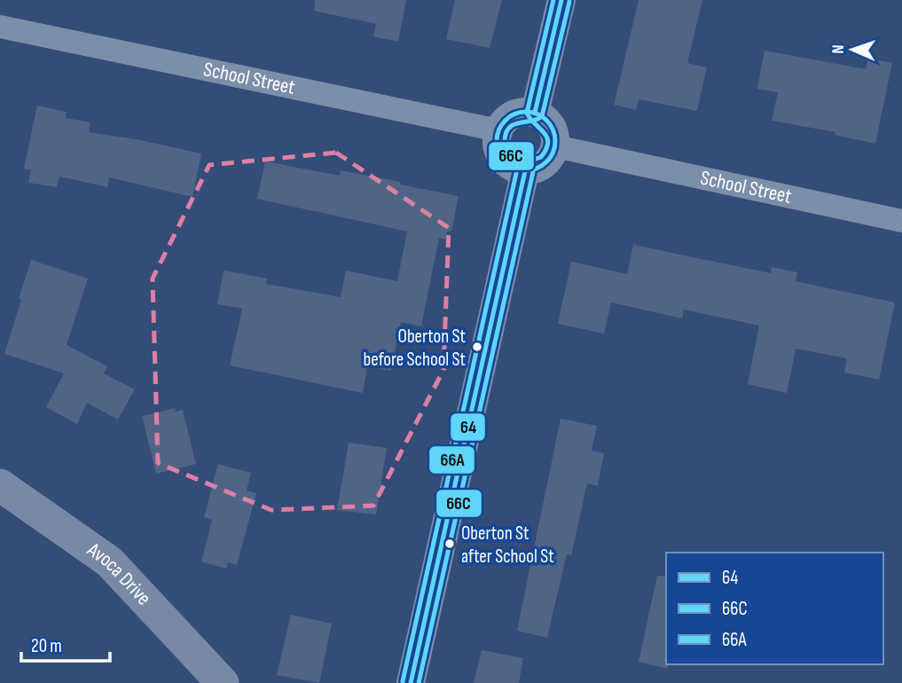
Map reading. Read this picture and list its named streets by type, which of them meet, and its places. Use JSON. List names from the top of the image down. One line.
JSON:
{"streets":{"main road":["Avoca Drive"],"street":["School Street"]},"places":["Oberton St before School St","Oberton St after School St"],"lines":["transit line 64","transit line 66A","transit line 66C"],"legend":["64","66C","66A"],"scale_bar":"20 m","north":"left"}
